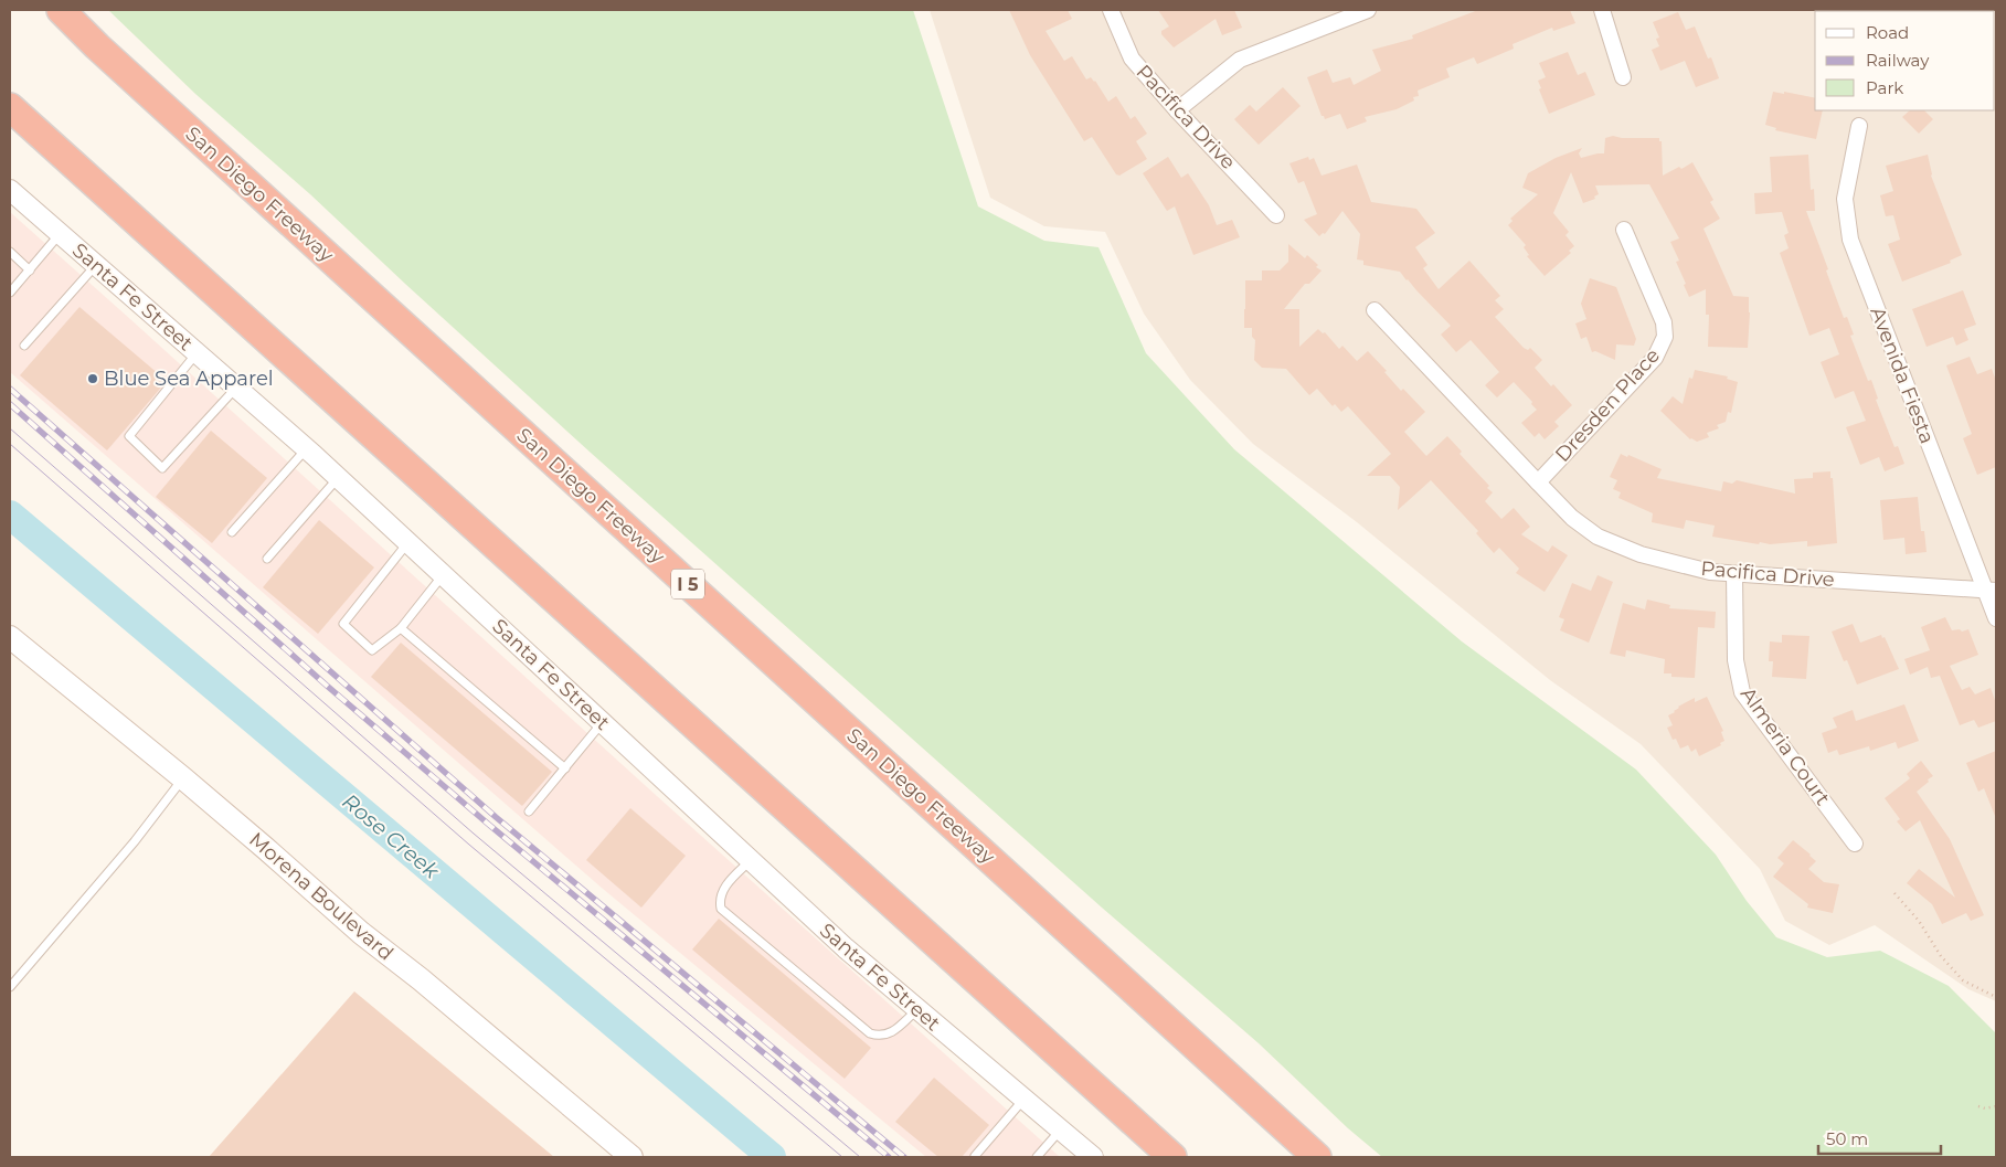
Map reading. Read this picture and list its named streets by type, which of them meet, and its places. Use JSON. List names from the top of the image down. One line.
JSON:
{"streets":{"highway":["San Diego Freeway","I 5"],"main road":["Morena Boulevard"],"street":["Pacifica Drive","Santa Fe Street","Avenida Fiesta","Dresden Place","Almeria Court"]},"crossings":[["Pacifica Drive","Avenida Fiesta"],["Pacifica Drive","Dresden Place"],["Pacifica Drive","Almeria Court"]],"water":["Rose Creek"],"places":["Blue Sea Apparel"],"legend":["Road","Railway","Park"],"scale_bar":"50 m"}
